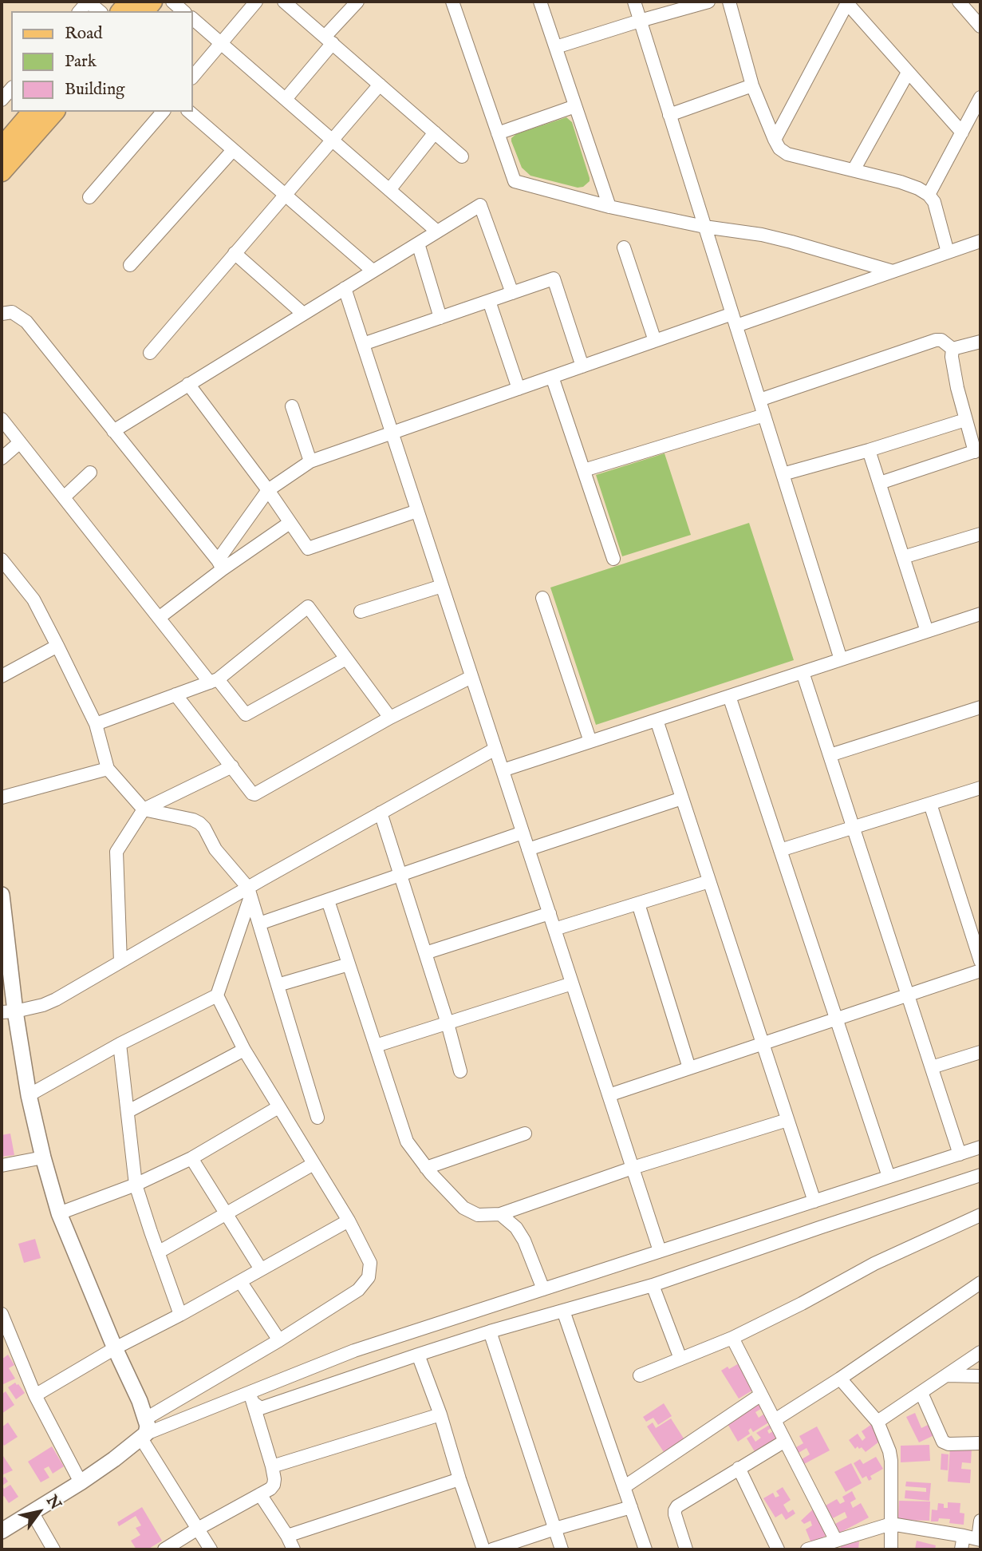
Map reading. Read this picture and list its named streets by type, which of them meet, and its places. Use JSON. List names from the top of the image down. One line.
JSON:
{"legend":["Road","Park","Building"],"north":"top right"}
